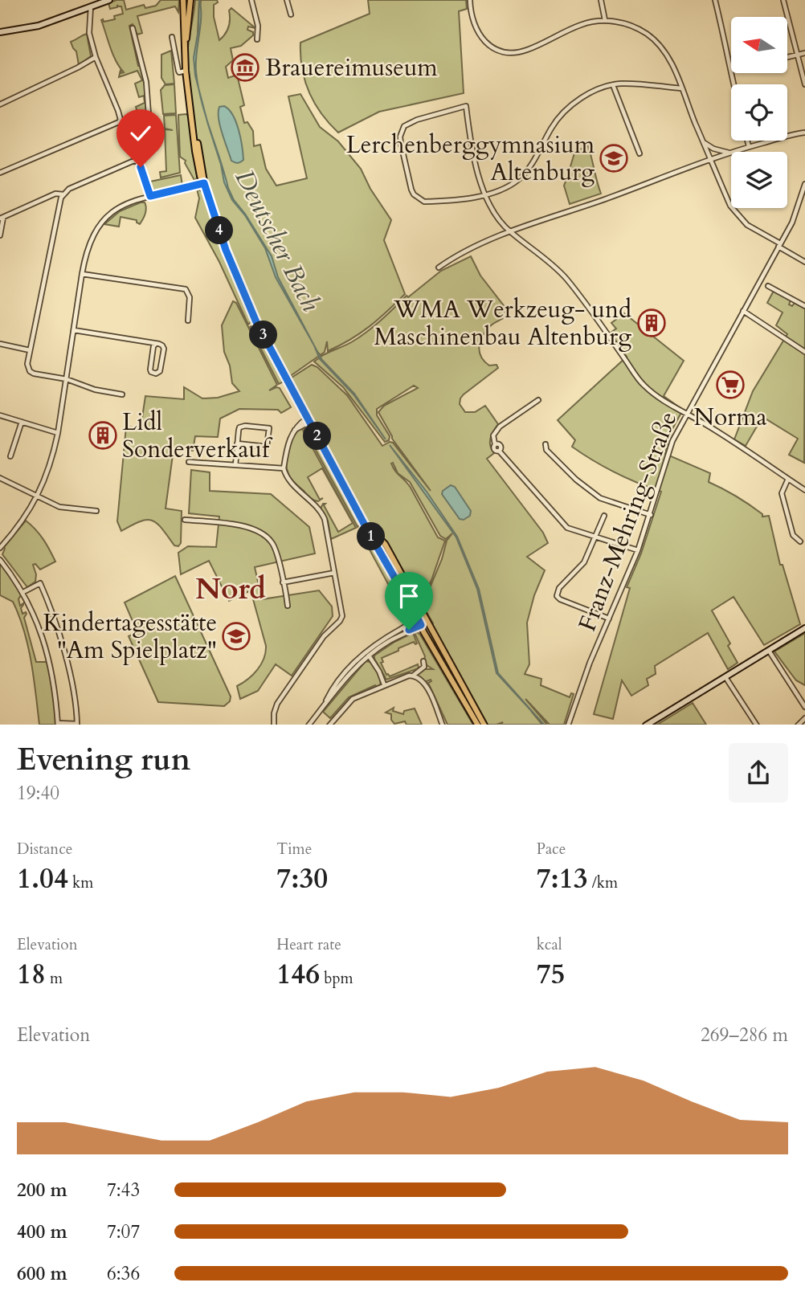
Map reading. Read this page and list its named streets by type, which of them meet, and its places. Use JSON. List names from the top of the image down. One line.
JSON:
{"streets":{"street":["Franz-Mehring-Straße"]},"districts":["Nord"],"water":["Deutscher Bach"],"places":{"museum":["Brauereimuseum"],"school or university":["Lerchenberggymnasium Altenburg","Kindertagesstätte \"Am Spielplatz\""],"building":["WMA Werkzeug- und Maschinenbau Altenburg","Lidl Sonderverkauf"],"supermarket":["Norma"]},"north":"left","page":{"pins":["4","3","2","1"],"heading":["Evening run","19:40"],"stats":[["Distance","1.04 km"],["Time","7:30"],["Pace","7:13 /km"],["Elevation","18 m"],["Heart rate","146 bpm"],["kcal","75"]],"chart":["Elevation","269–286 m"],"list":[{"name":"200 m","note":"7:43"},{"name":"400 m","note":"7:07"},{"name":"600 m","note":"6:36"}]}}
